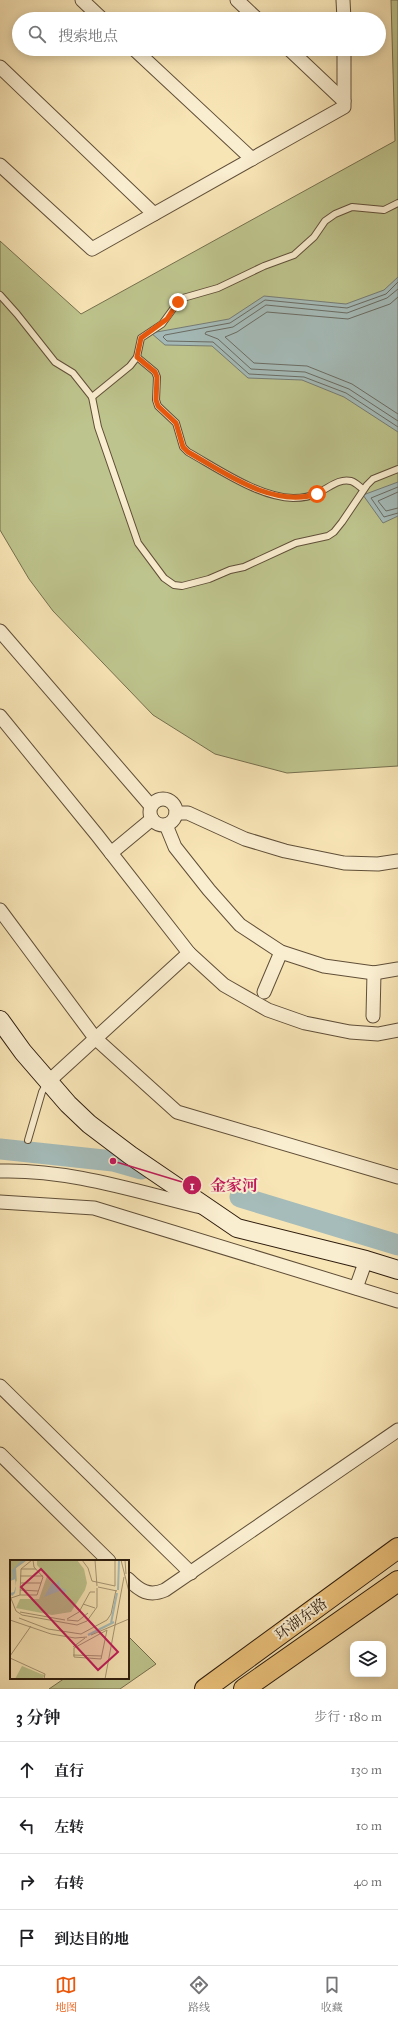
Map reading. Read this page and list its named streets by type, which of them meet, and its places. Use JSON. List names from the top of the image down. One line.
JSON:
{"streets":{"main road":["环湖东路"]},"places":["金家河"],"page":{"search":"搜索地点","heading":["3 分钟","步行 · 180 m"],"list":[["直行","130 m"],["左转","10 m"],["右转","40 m"],"到达目的地"],"nav":["地图","路线","收藏"]}}
